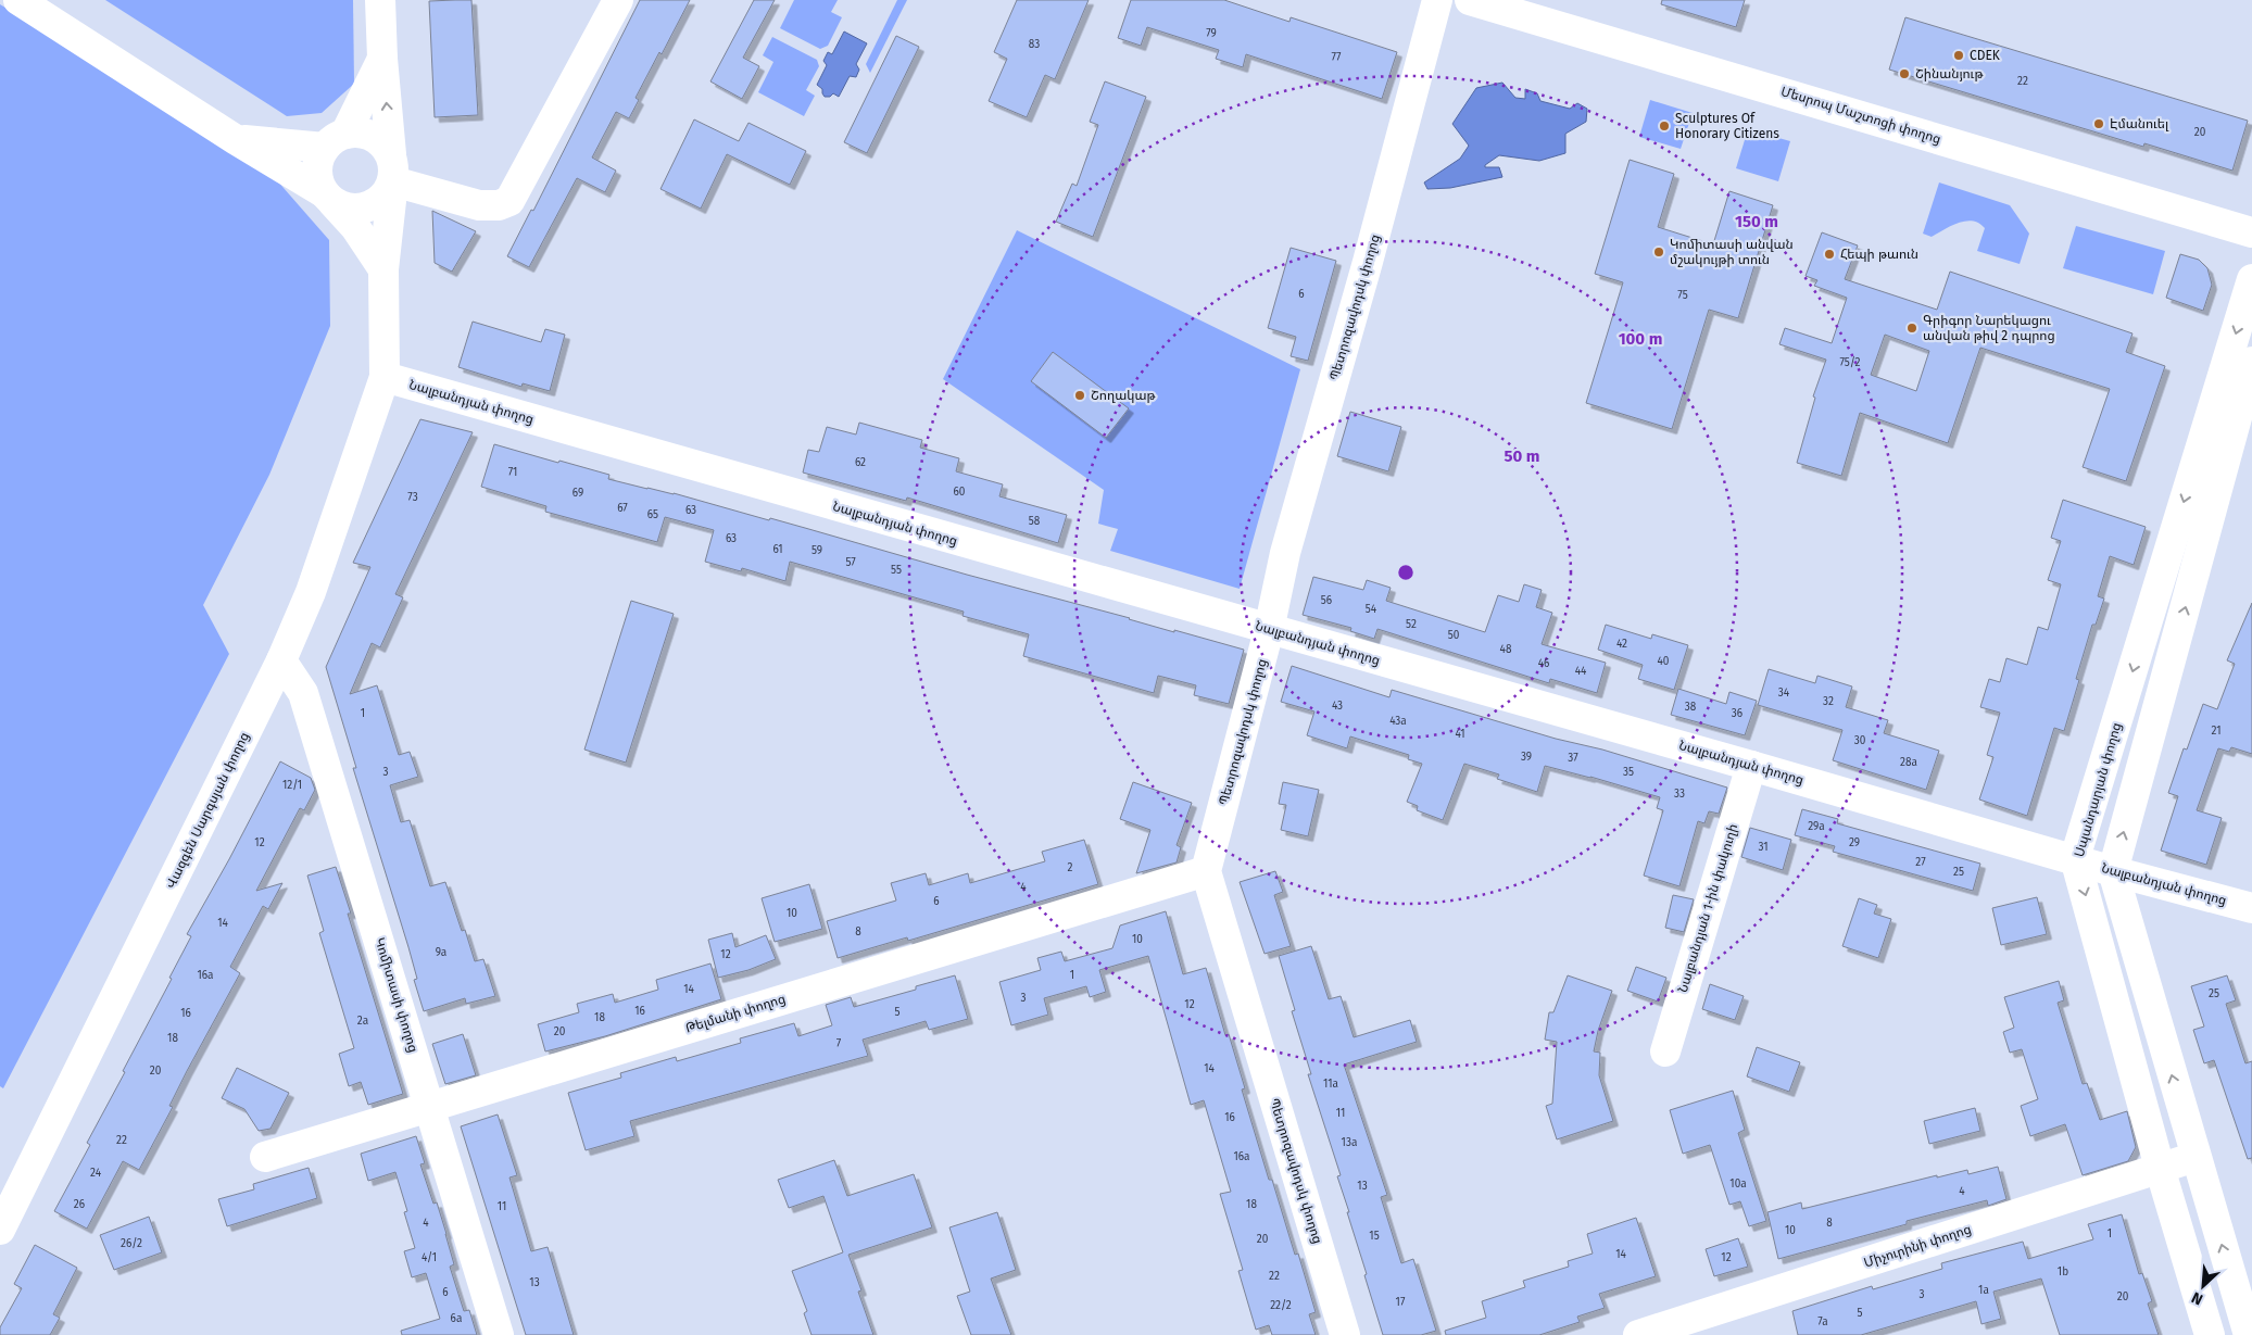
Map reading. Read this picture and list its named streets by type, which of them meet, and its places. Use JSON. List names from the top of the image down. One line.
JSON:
{"streets":{"street":["Մեսրոպ Մաշտոցի փողոց","Պետրոզավոդսկ փողոց","Նալբանդյան փողոց","Սպանդարյան փողոց","Վազգեն Սարգսյան փողոց","Նալբանդյան 1-ին փակուղի","Կոմիտասի փողոց","Թելմանի փողոց","Միչուրինի փողոց"]},"crossings":[["Պետրոզավոդսկ փողոց","Նալբանդյան փողոց"],["Պետրոզավոդսկ փողոց","Թելմանի փողոց"],["Նալբանդյան փողոց","Սպանդարյան փողոց"],["Նալբանդյան փողոց","Վազգեն Սարգսյան փողոց"],["Նալբանդյան փողոց","Նալբանդյան 1-ին փակուղի"],["Սպանդարյան փողոց","Միչուրինի փողոց"],["Վազգեն Սարգսյան փողոց","Կոմիտասի փողոց"],["Կոմիտասի փողոց","Թելմանի փողոց"]],"places":["CDEK","Շինանյութ","Էմանուել","Sculptures Of Honorary Citizens","Կոմիտասի անվան մշակույթի տուն","Հեպի թաուն","Գրիգոր Նարեկացու անվան թիվ 2 դպրոց","Շողակաթ"],"house_numbers":["79","83","77","22","20","6","75","75/2","62","71","60","69","73","67","63","65","58","63","61","59","57","55","56","54","52","50","42","48","40","46","44","34","32","43","38","1","36","43a","21","41","30","39","37","28a","3","35","12/1","33","29a","12","29","31","27","2","25","4","6","10","14","8","10","9a","12","16a","1","14","25","3","12","16","5","16","18","2a","20","18","7","14","20","11a","11","16","22","13a","16a","24","10a","13","4","26","18","11","4","8","10","1","15","20","26/2","14","4/1","12","1b","22","13","1a","6","3","20","17","22/2","5","6a","7a"],"north":"bottom left","rings":["150 m","100 m","50 m"]}
